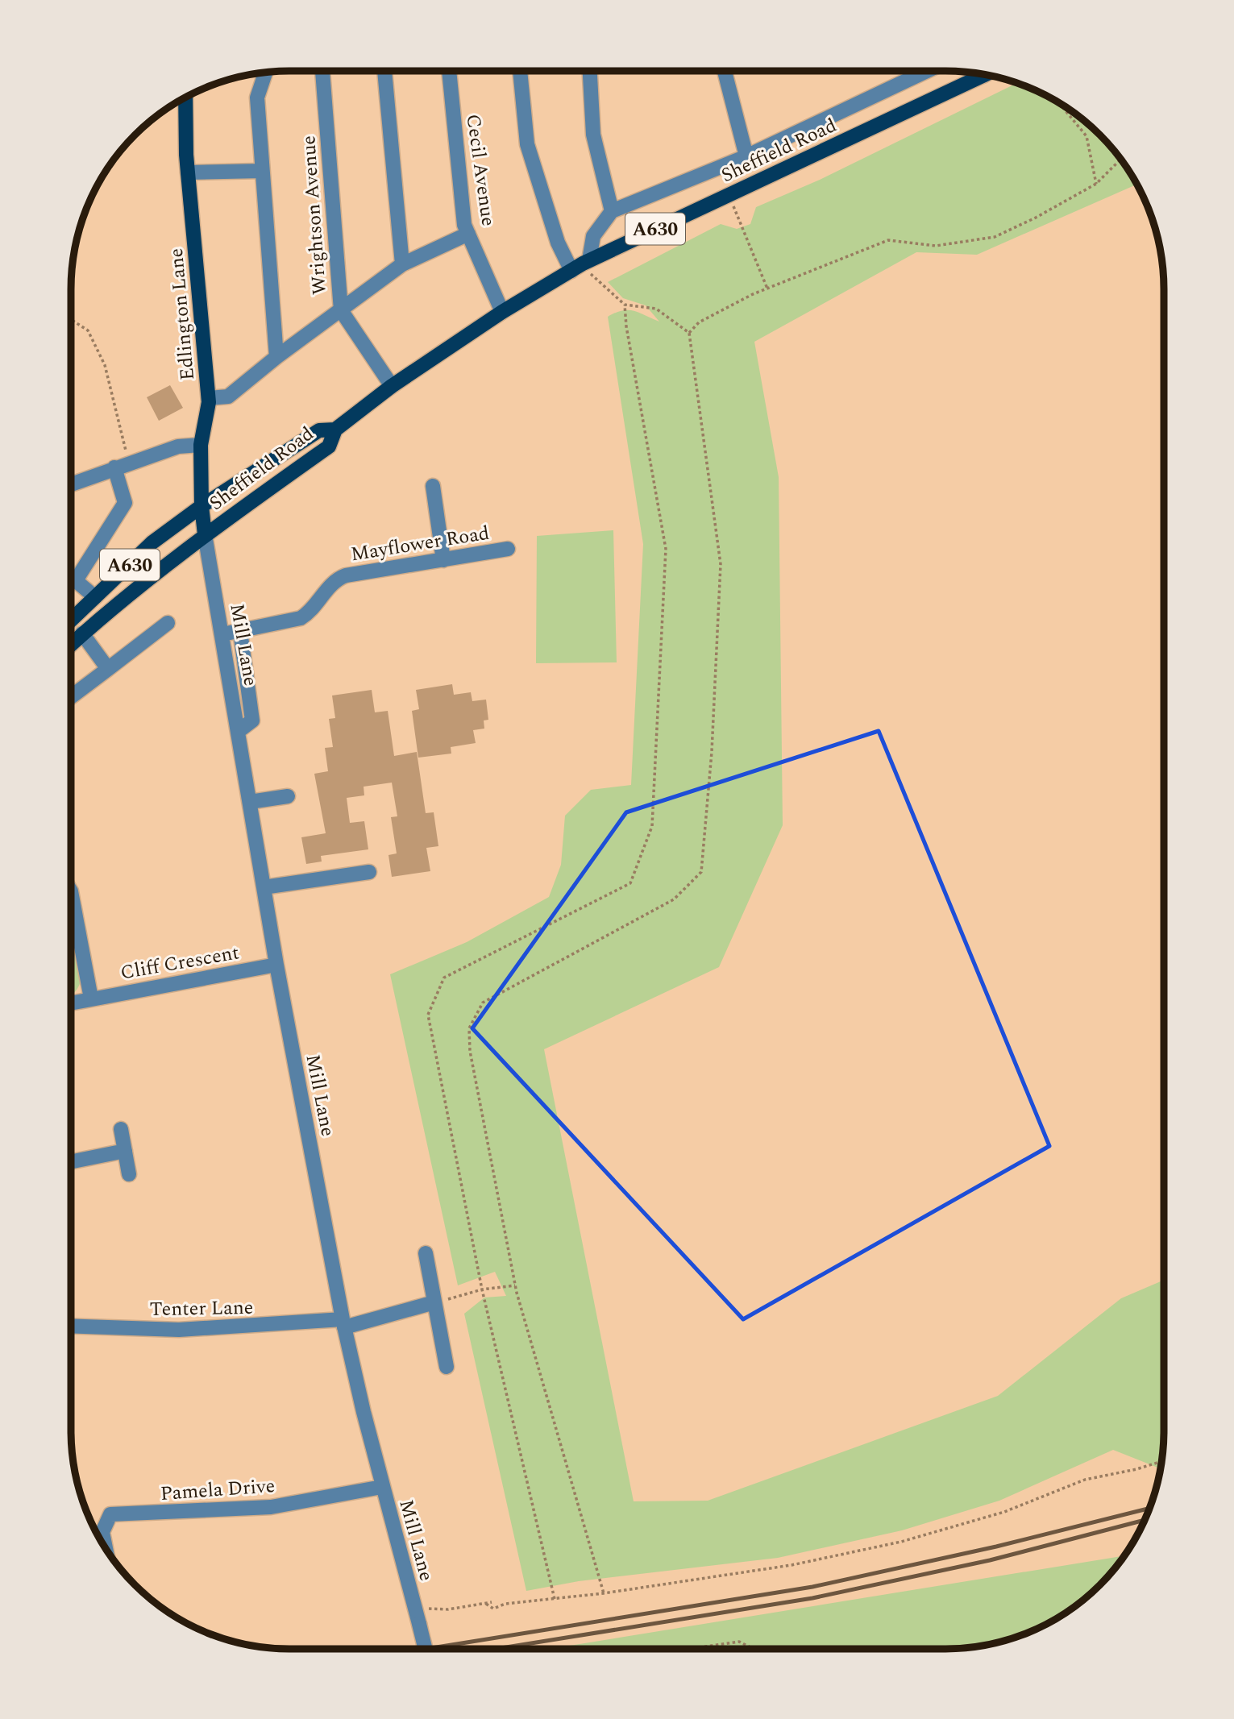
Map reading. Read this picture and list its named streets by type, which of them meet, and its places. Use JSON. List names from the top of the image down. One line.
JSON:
{"streets":{"main road":["Sheffield Road","A630","Edlington Lane"],"street":["Cecil Avenue","Wrightson Avenue","Mayflower Road","Mill Lane","Cliff Crescent","Tenter Lane","Pamela Drive"]},"crossings":[["Sheffield Road","Cecil Avenue"],["Sheffield Road","Wrightson Avenue"],["Sheffield Road","A630"],["Sheffield Road","Edlington Lane"],["Sheffield Road","Mill Lane"],["A630","Edlington Lane"],["A630","Mill Lane"],["Edlington Lane","Mill Lane"],["Mayflower Road","Mill Lane"],["Mill Lane","Cliff Crescent"],["Mill Lane","Tenter Lane"],["Mill Lane","Pamela Drive"]]}
